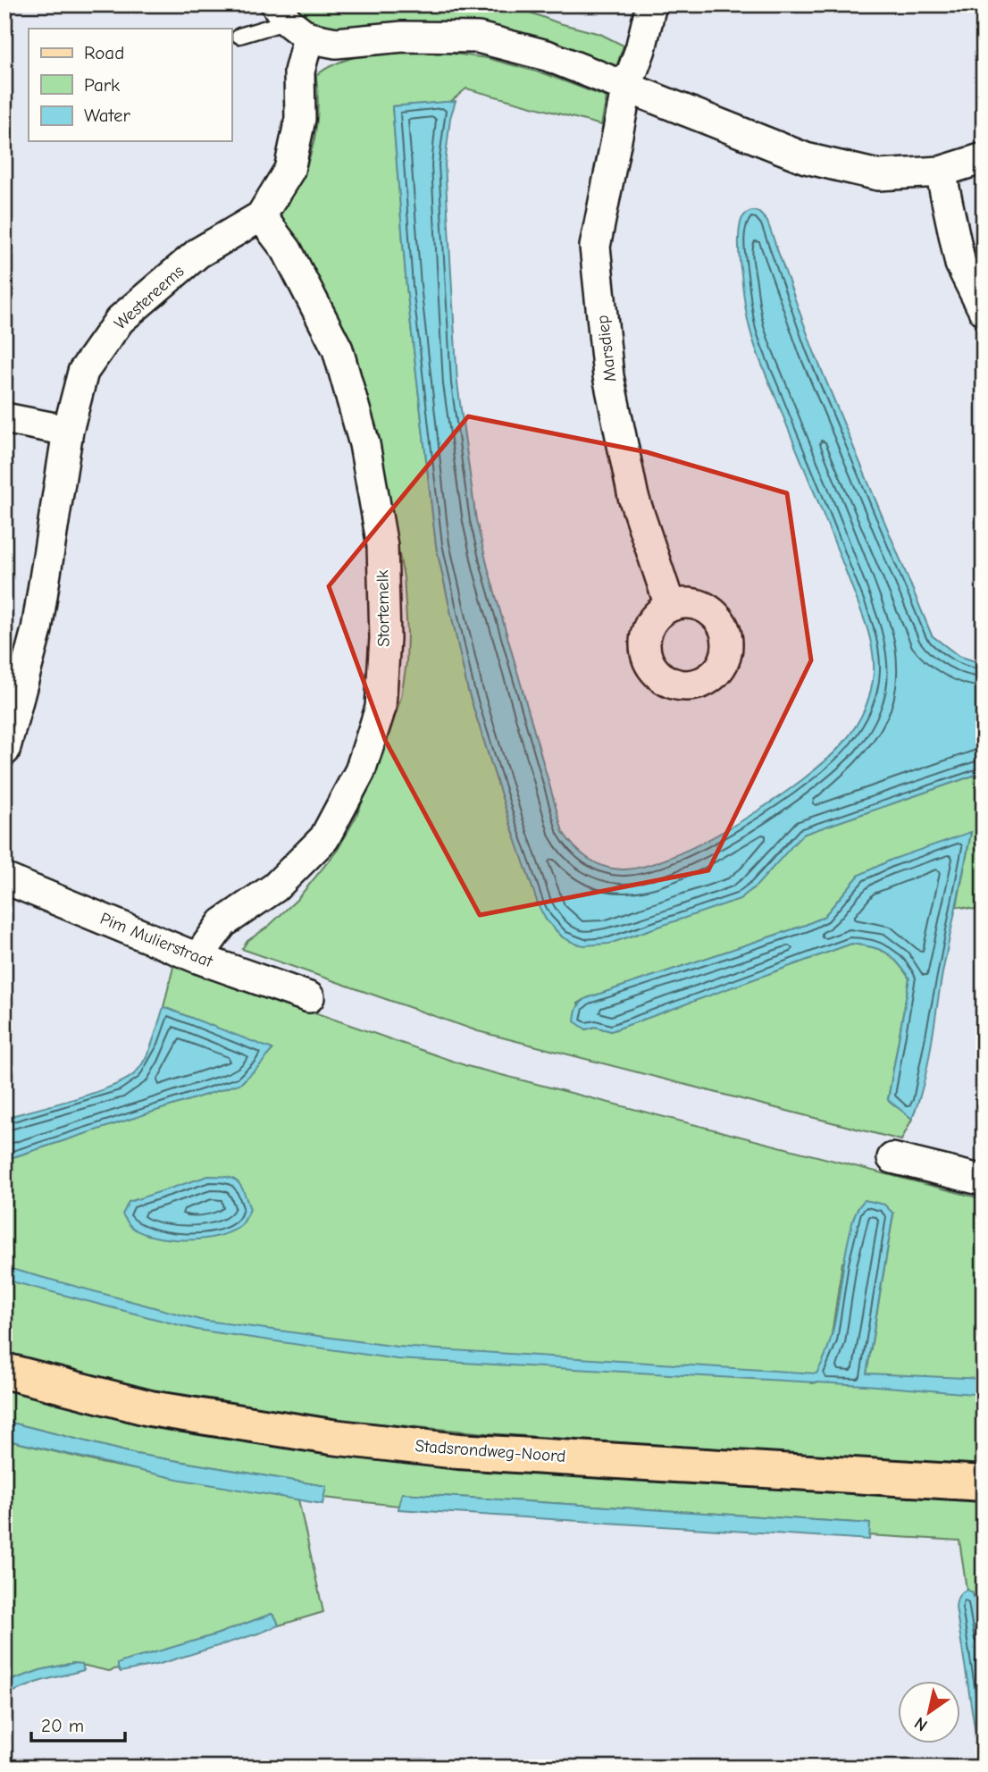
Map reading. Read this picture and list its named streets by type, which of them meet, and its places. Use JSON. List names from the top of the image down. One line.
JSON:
{"streets":{"main road":["Stadsrondweg-Noord"],"street":["Westereems","Marsdiep","Stortemelk","Pim Mulierstraat"]},"crossings":[["Westereems","Stortemelk"],["Stortemelk","Pim Mulierstraat"]],"legend":["Road","Park","Water"],"scale_bar":"20 m","north":"bottom left"}
